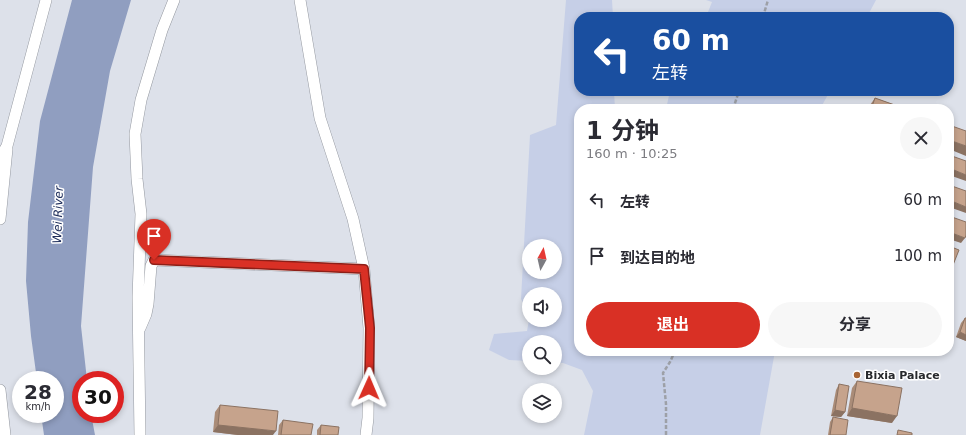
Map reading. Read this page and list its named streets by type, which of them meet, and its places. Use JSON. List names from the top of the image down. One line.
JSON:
{"water":["Wei River"],"places":["Bixia Palace"],"north":"top","page":{"turn":["60 m","左转"],"heading":["1 分钟","160 m · 10:25"],"list":[{"name":"左转","value":"60 m"},{"name":"到达目的地","value":"100 m"}],"buttons":["退出","分享"],"speed":"28 km/h","limit":"30"}}
